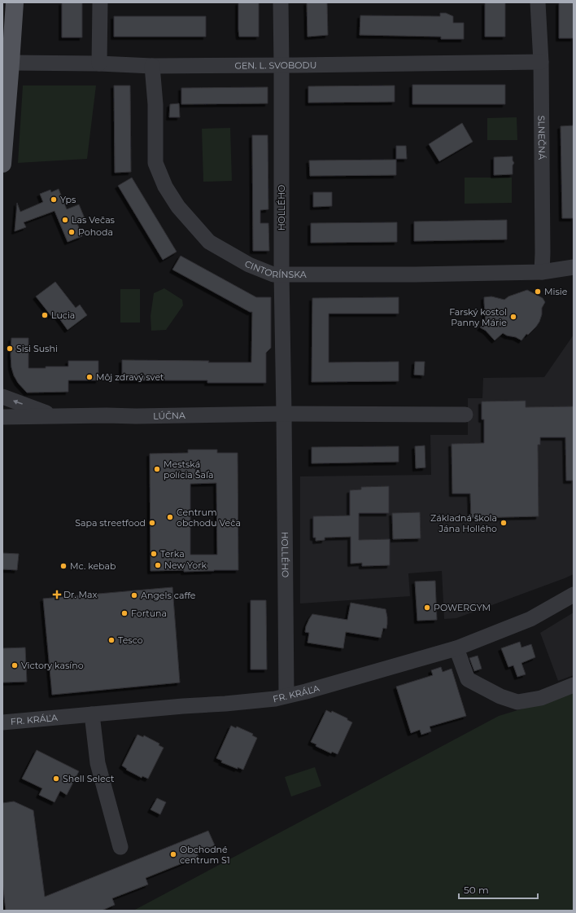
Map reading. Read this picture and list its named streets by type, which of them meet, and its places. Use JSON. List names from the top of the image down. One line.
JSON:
{"streets":{"street":["GEN. L. SVOBODU","SLNEČNÁ","HOLLÉHO","CINTORÍNSKA","LÚČNA","FR. KRÁĽA"]},"crossings":[["GEN. L. SVOBODU","SLNEČNÁ"],["GEN. L. SVOBODU","HOLLÉHO"],["GEN. L. SVOBODU","CINTORÍNSKA"],["SLNEČNÁ","CINTORÍNSKA"],["HOLLÉHO","CINTORÍNSKA"],["HOLLÉHO","LÚČNA"],["HOLLÉHO","FR. KRÁĽA"]],"places":{"other":["Yps","Las Večas","Pohoda","Misie","Lucia","Farský kostol Panny Márie","Sisi Sushi","Môj zdravý svet","Mestská polícia Šaľa","Centrum obchodu Veča","Sapa streetfood","Základná škola Jána Hollého","Terka","New York","Mc. kebab","Angels caffe","POWERGYM","Fortuna","Tesco","Victory kasíno","Shell Select","Obchodné centrum S1"],"health":["Dr. Max"]},"scale_bar":"50 m"}
